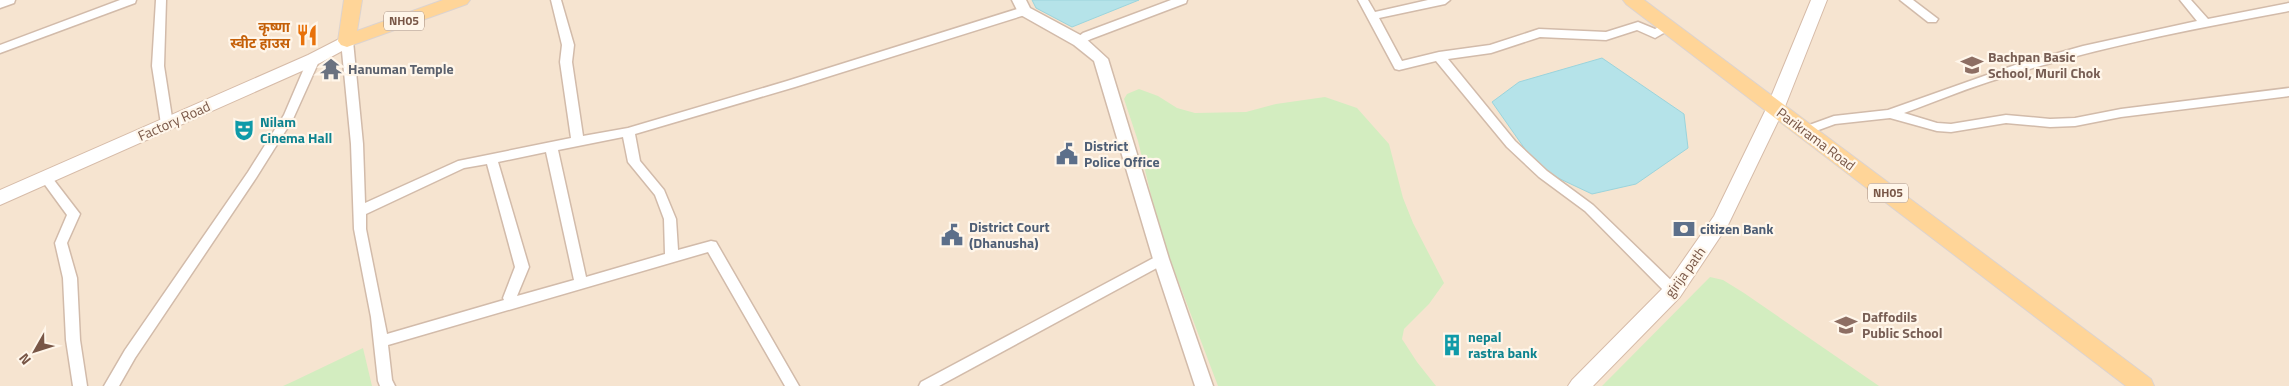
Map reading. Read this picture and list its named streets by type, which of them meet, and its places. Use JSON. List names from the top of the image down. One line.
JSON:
{"streets":{"main road":["NH05","Factory Road","Parikrama Road","girija path"]},"crossings":[["NH05","Factory Road"],["Parikrama Road","girija path"]],"places":{"restaurant":["कृष्णा स्वीट हाउस"],"school or university":["Bachpan Basic School, Muril Chok","Daffodils Public School"],"temple":["Hanuman Temple"],"theatre":["Nilam Cinema Hall"],"public building":["District Police Office","District Court (Dhanusha)"],"bank":["citizen Bank"],"building":["nepal rastra bank"]},"north":"bottom left"}
